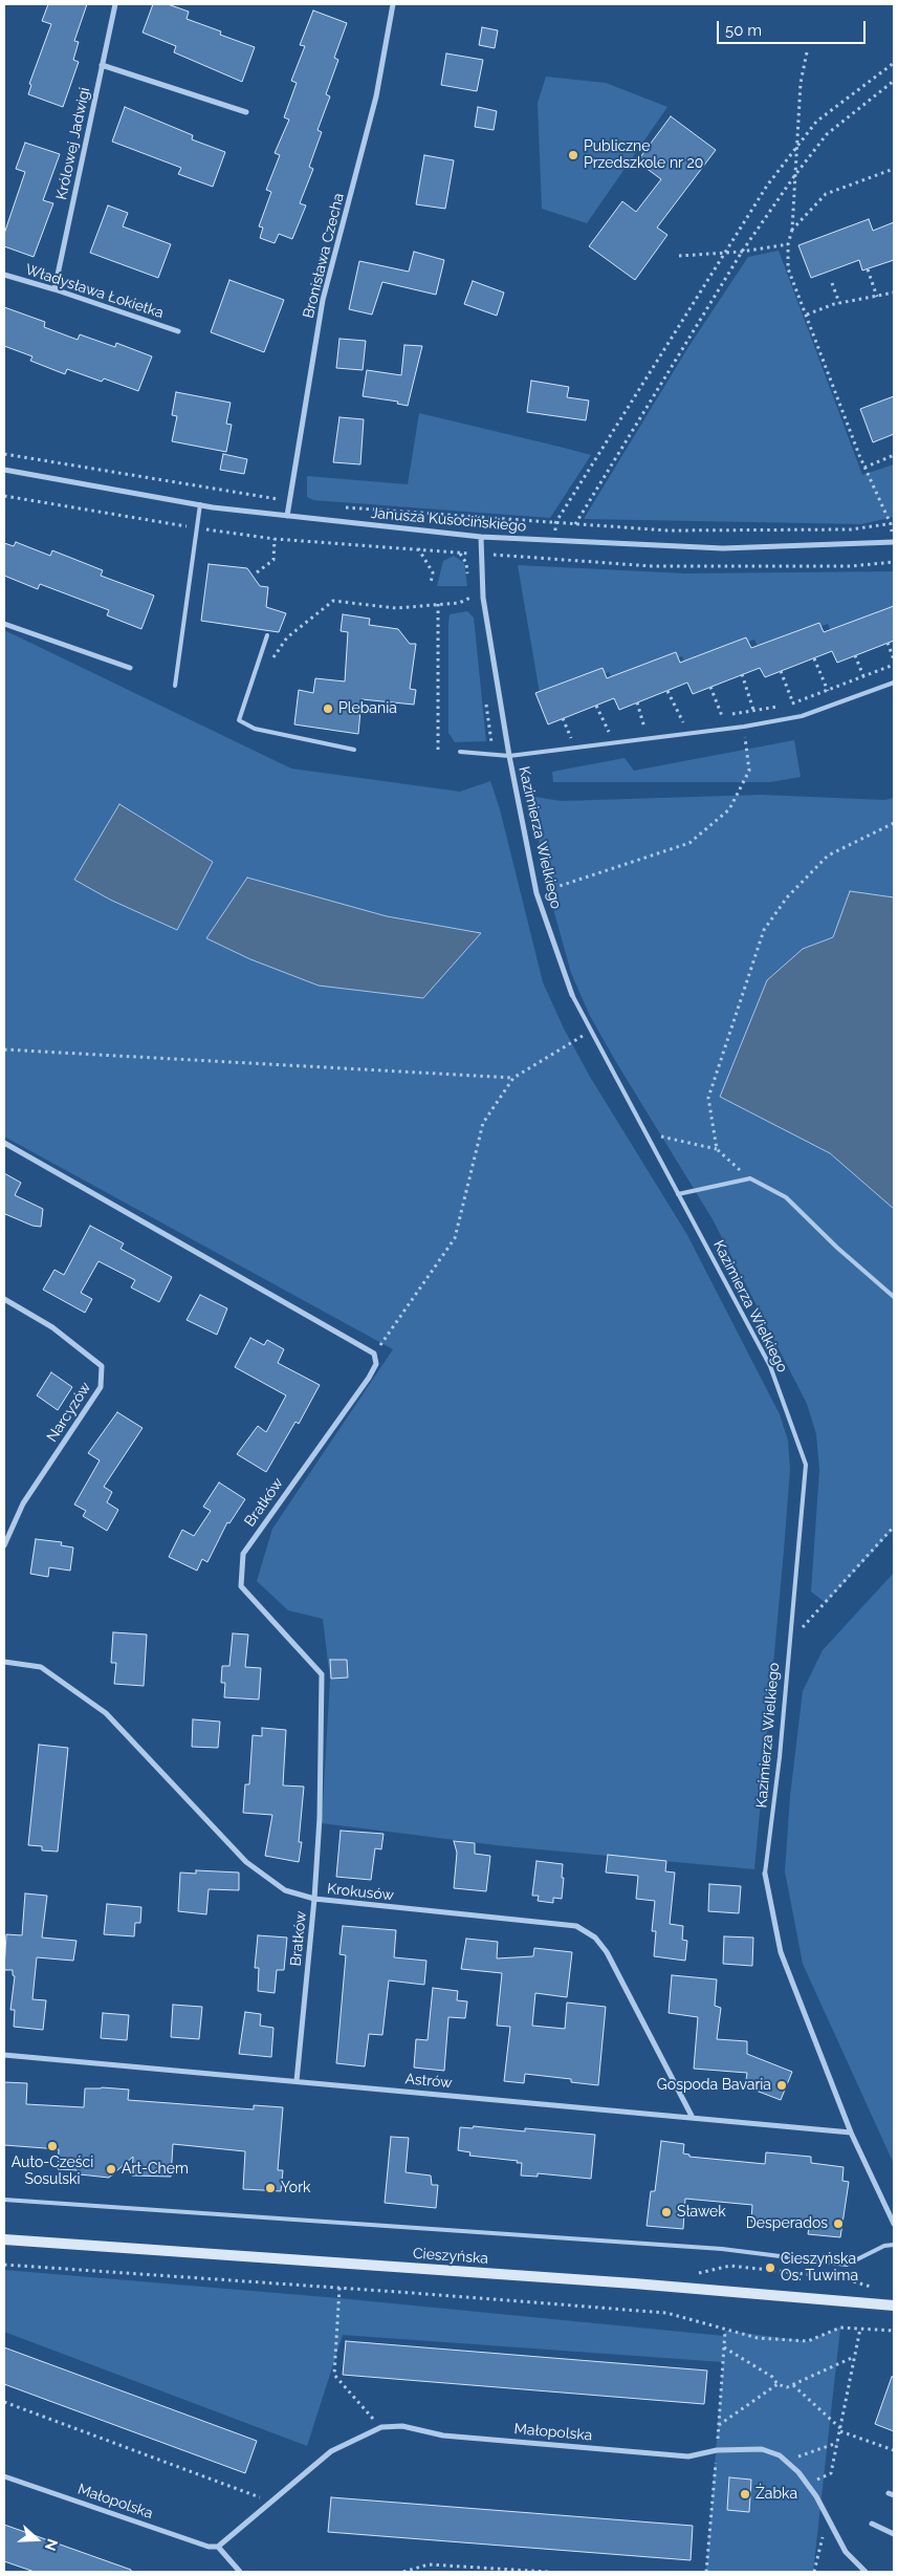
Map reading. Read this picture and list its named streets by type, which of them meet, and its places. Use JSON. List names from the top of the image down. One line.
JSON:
{"streets":{"main road":["Cieszyńska"],"street":["Królowej Jadwigi","Bronisława Czecha","Władysława Łokietka","Janusza Kusocińskiego","Kazimierza Wielkiego","Narcyzów","Bratków","Krokusów","Astrów","Małopolska"]},"crossings":[["Królowej Jadwigi","Władysława Łokietka"],["Bronisława Czecha","Janusza Kusocińskiego"],["Janusza Kusocińskiego","Kazimierza Wielkiego"],["Kazimierza Wielkiego","Astrów"],["Bratków","Krokusów"],["Bratków","Astrów"],["Krokusów","Astrów"]],"places":["Publiczne Przedszkole nr 20","Plebania","Gospoda Bavaria","Auto-Cześci Sosulski","Art-Chem","York","Sławek","Desperados","Cieszyńska Os. Tuwima","Żabka"],"scale_bar":"50 m","north":"right"}
